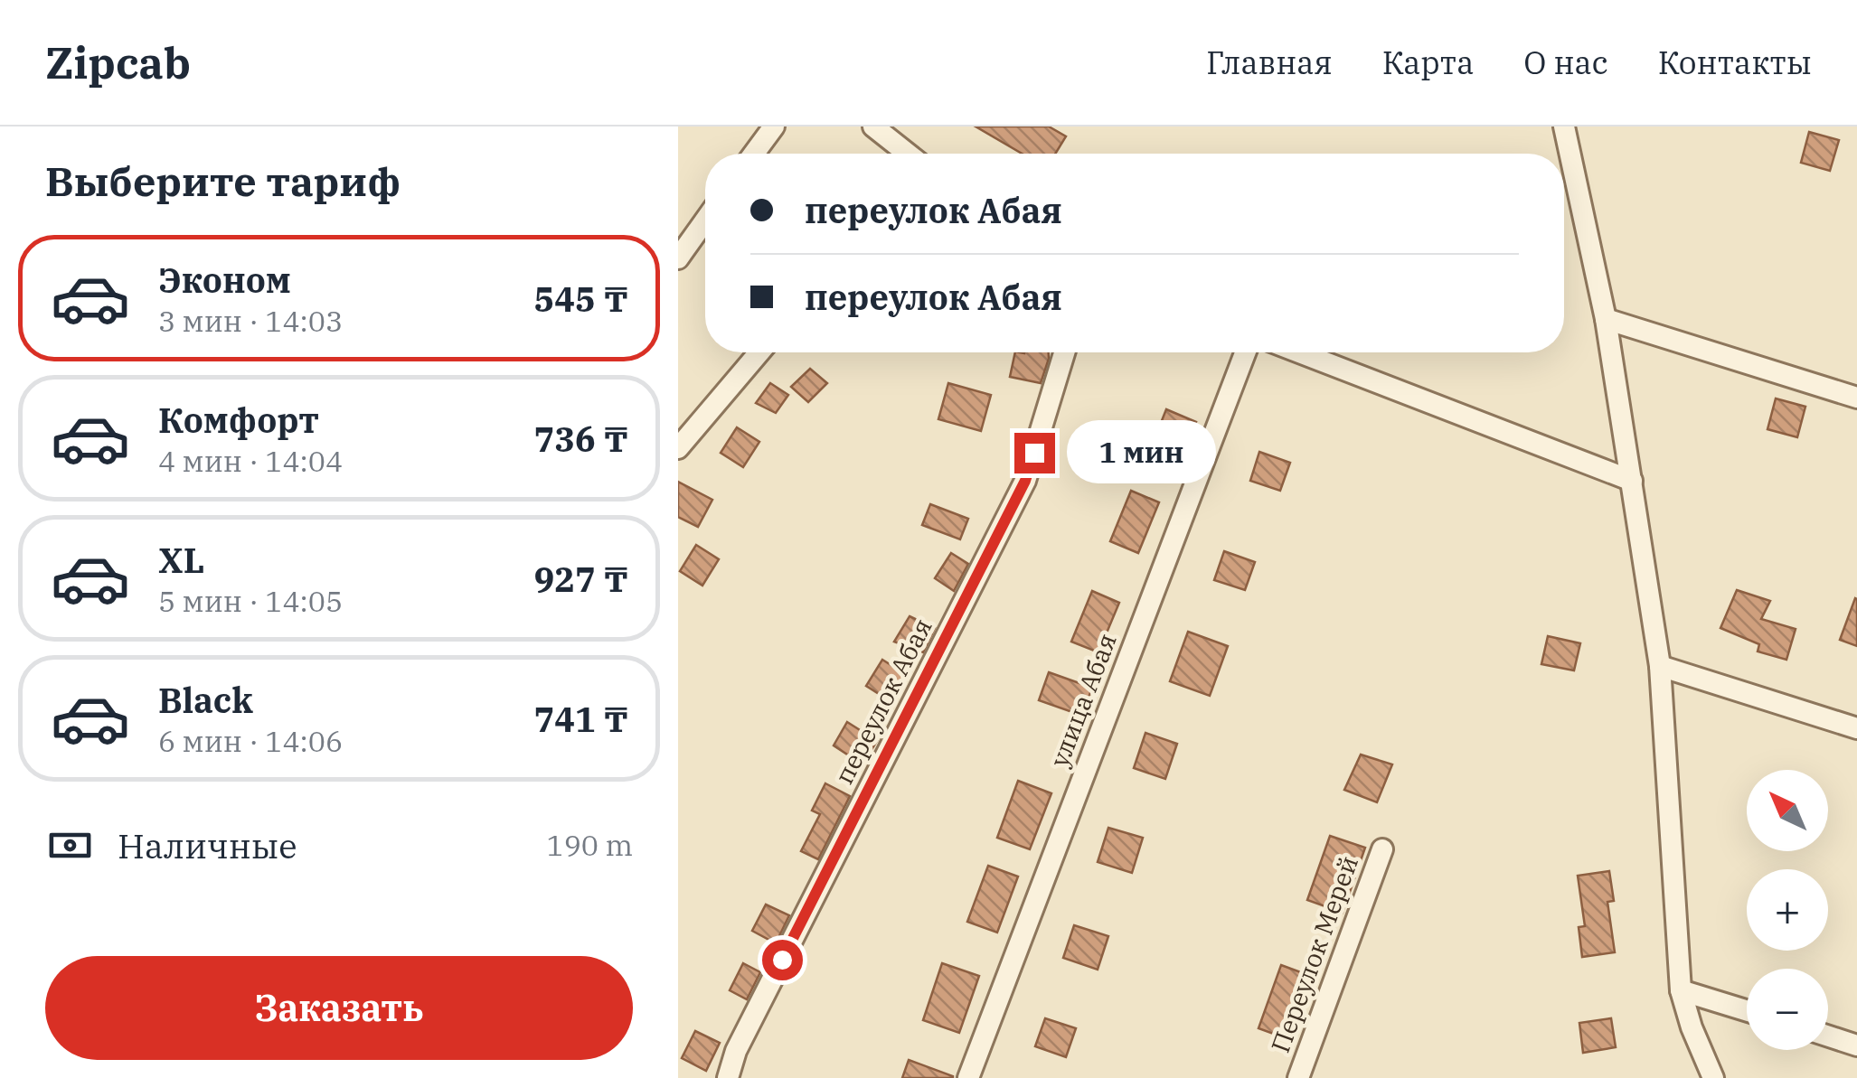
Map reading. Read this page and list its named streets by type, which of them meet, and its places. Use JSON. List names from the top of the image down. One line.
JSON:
{"streets":{"street":["улица Абая","переулок Абая","Переулок Мерей"]},"north":"top left","page":{"header":"Zipcab","nav":["Главная","Карта","О нас","Контакты"],"heading":"Выберите тариф","banner":["переулок Абая","переулок Абая"],"list":[{"name":"Эконом","note":"3 мин · 14:03","value":"545 ₸"},{"name":"Комфорт","note":"4 мин · 14:04","value":"736 ₸"},{"name":"XL","note":"5 мин · 14:05","value":"927 ₸"},{"name":"Black","note":"6 мин · 14:06","value":"741 ₸"}],"bubble":"1 мин","map_buttons":["+","−"],"pay":["Наличные","190 m"],"buttons":"Заказать"}}
